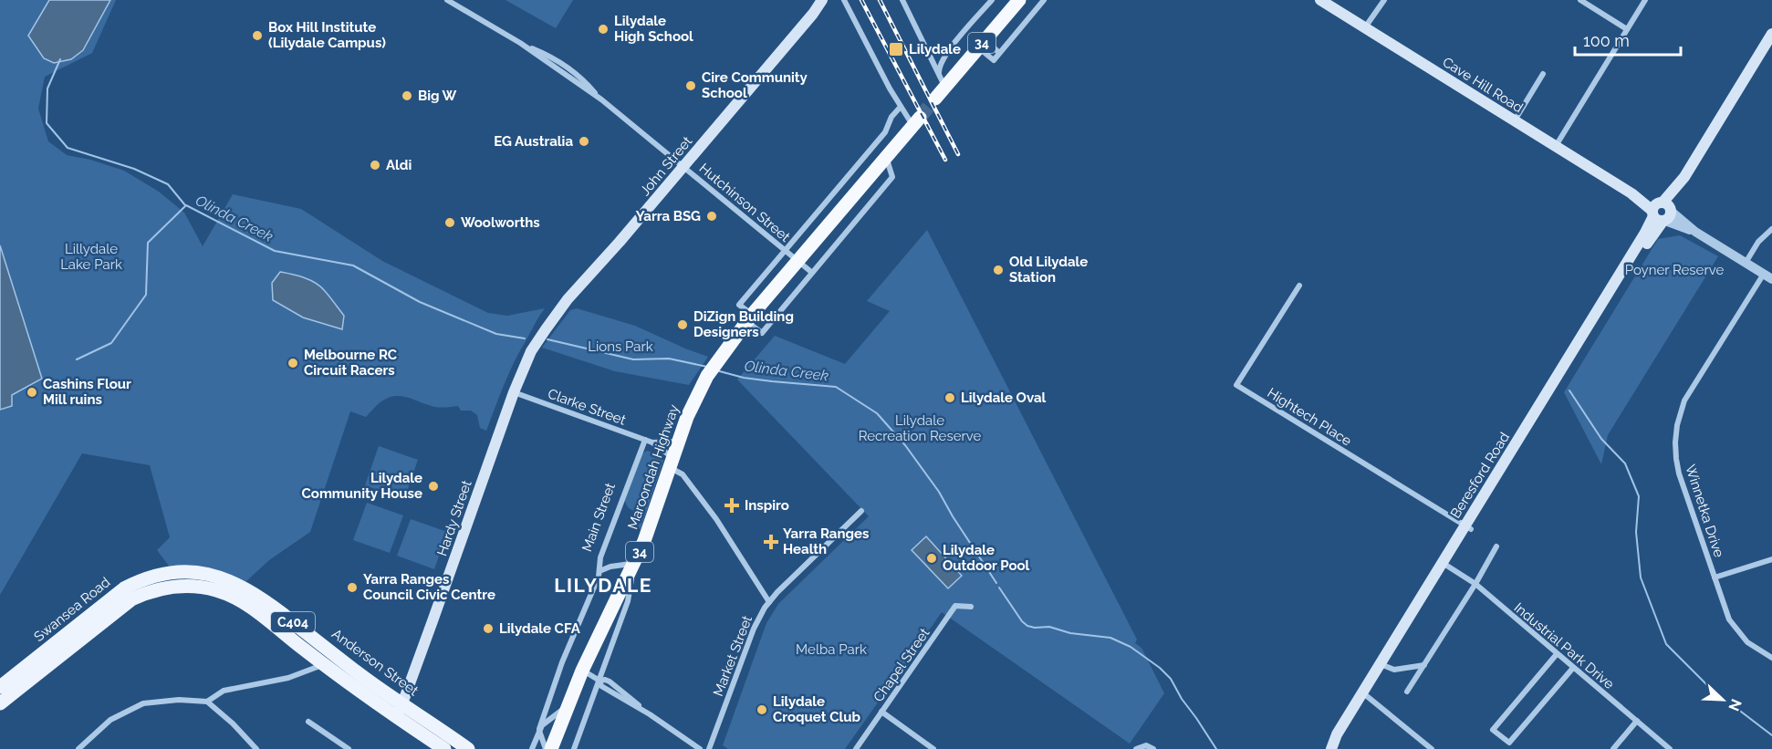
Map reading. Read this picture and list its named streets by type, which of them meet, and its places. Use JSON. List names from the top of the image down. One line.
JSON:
{"streets":{"highway":["34","Maroondah Highway"],"main road":["Cave Hill Road","John Street","Beresford Road","Hardy Street","Swansea Road","C404","Anderson Street"],"street":["Hutchinson Street","Clarke Street","Hightech Place","Winnetka Drive","Main Street","Industrial Park Drive","Market Street","Chapel Street"]},"crossings":[["34","Hutchinson Street"],["34","Maroondah Highway"],["Cave Hill Road","Beresford Road"],["Cave Hill Road","Winnetka Drive"],["John Street","Hutchinson Street"],["John Street","Hardy Street"],["Clarke Street","Maroondah Highway"],["Clarke Street","Main Street"],["Clarke Street","Hardy Street"],["Clarke Street","Market Street"],["Hightech Place","Beresford Road"],["Beresford Road","Industrial Park Drive"],["Hardy Street","Anderson Street"],["Swansea Road","Anderson Street"]],"districts":["LILYDALE"],"water":["Olinda Creek"],"parks":["Lillydale Lake Park","Poyner Reserve","Lions Park","Lilydale Recreation Reserve","Melba Park"],"places":{"other":["Lilydale High School","Box Hill Institute (Lilydale Campus)","Cire Community School","Big W","EG Australia","Aldi","Yarra BSG","Woolworths","Old Lilydale Station","DiZign Building Designers","Melbourne RC Circuit Racers","Cashins Flour Mill ruins","Lilydale Oval","Lilydale Community House","Lilydale Outdoor Pool","Yarra Ranges Council Civic Centre","Lilydale CFA","Lilydale Croquet Club"],"transit":["Lilydale"],"health":["Inspiro","Yarra Ranges Health"]},"scale_bar":"100 m","north":"bottom right"}
